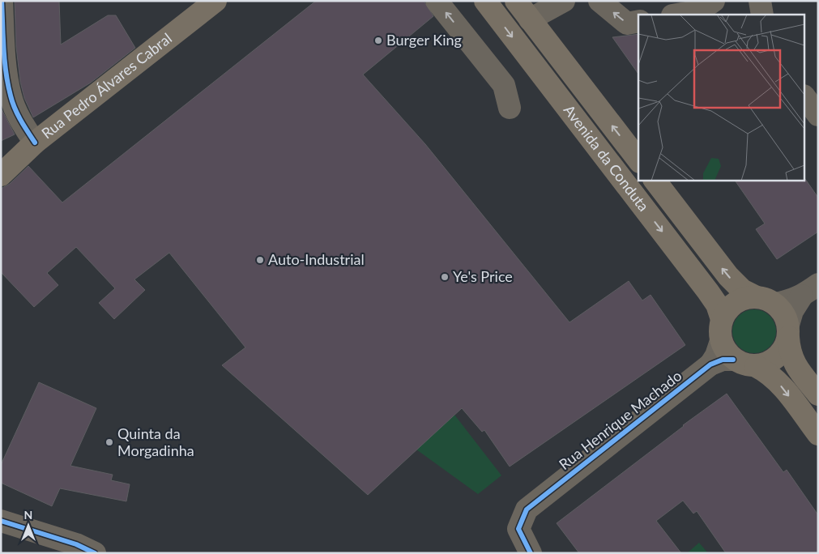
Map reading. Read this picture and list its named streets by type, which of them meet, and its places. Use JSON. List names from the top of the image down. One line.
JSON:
{"streets":{"main road":["Rua Pedro Álvares Cabral","Avenida da Conduta"],"street":["Rua Henrique Machado"]},"crossings":[["Avenida da Conduta","Rua Henrique Machado"]],"places":["Burger King","Auto-Industrial","Ye's Price","Quinta da Morgadinha"],"north":"top"}
